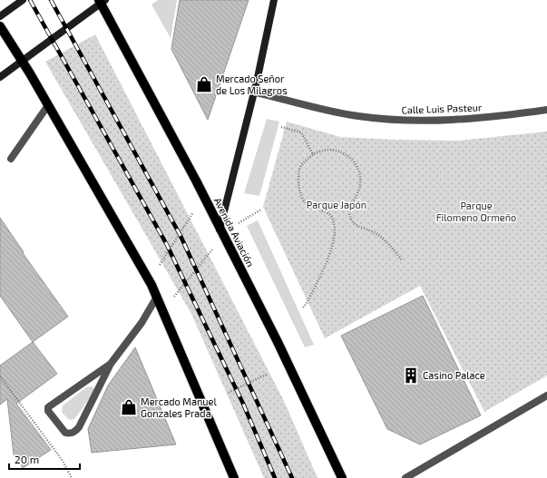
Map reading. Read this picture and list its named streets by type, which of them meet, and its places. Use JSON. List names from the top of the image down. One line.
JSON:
{"streets":{"main road":["Avenida Aviación"],"street":["Calle Luis Pasteur"]},"parks":["Parque Japón","Parque Filomeno Ormeño"],"places":{"shop":["Mercado Señor de Los Milagros","Mercado Manuel Gonzales Prada"],"building":["Casino Palace"]},"scale_bar":"20 m"}
